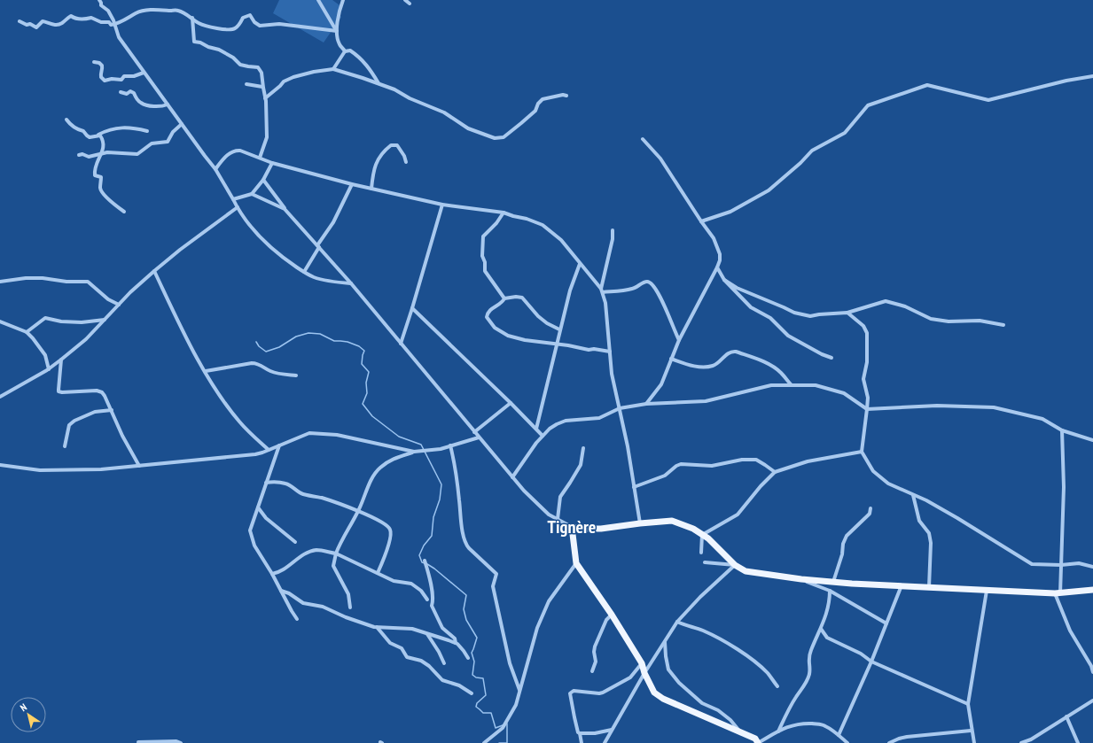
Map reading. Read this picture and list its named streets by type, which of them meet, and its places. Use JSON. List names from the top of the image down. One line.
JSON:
{"districts":["Tignère"],"north":"top left"}
